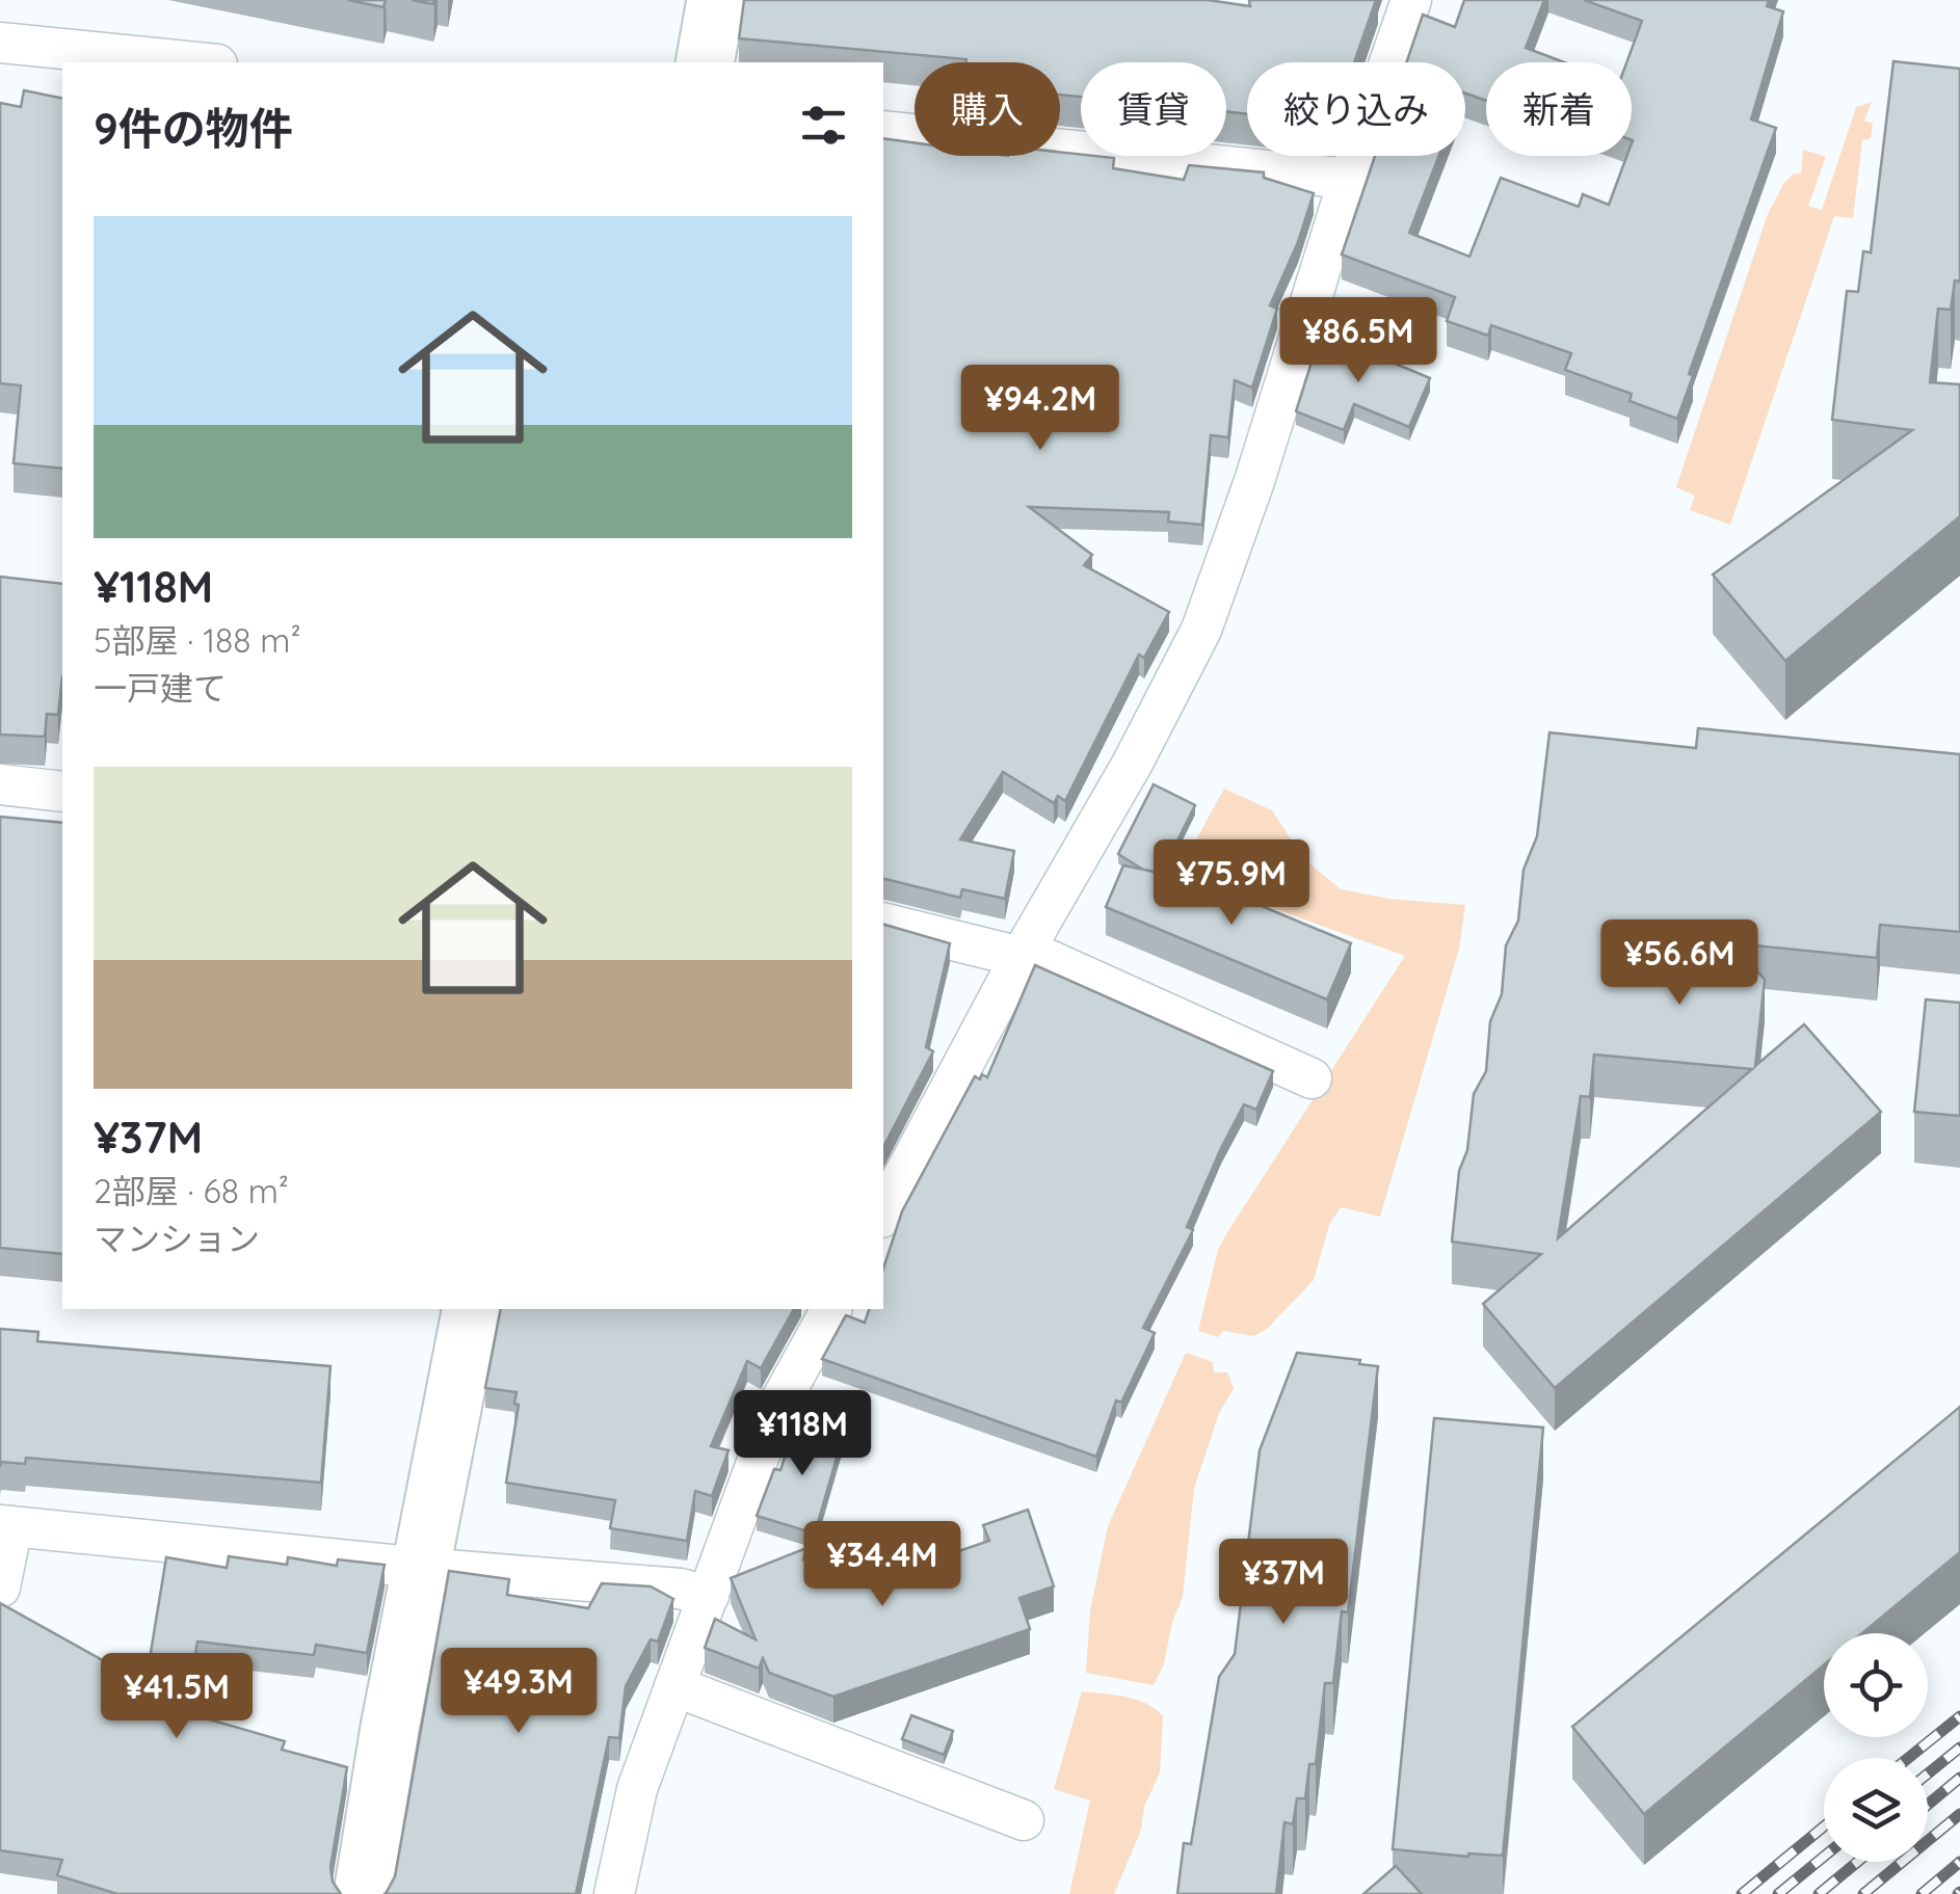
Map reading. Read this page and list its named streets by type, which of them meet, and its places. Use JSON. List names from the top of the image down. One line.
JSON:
{"page":{"chip":["購入","賃貸","絞り込み","新着"],"heading":"9件の物件","list":[{"name":"¥118M","note":"5部屋 · 188 m² · 一戸建て"},{"name":"¥37M","note":"2部屋 · 68 m² · マンション"}],"price":["¥86.5M","¥94.2M","¥75.9M","¥56.6M","¥118M","¥34.4M","¥37M","¥49.3M","¥41.5M"]}}
